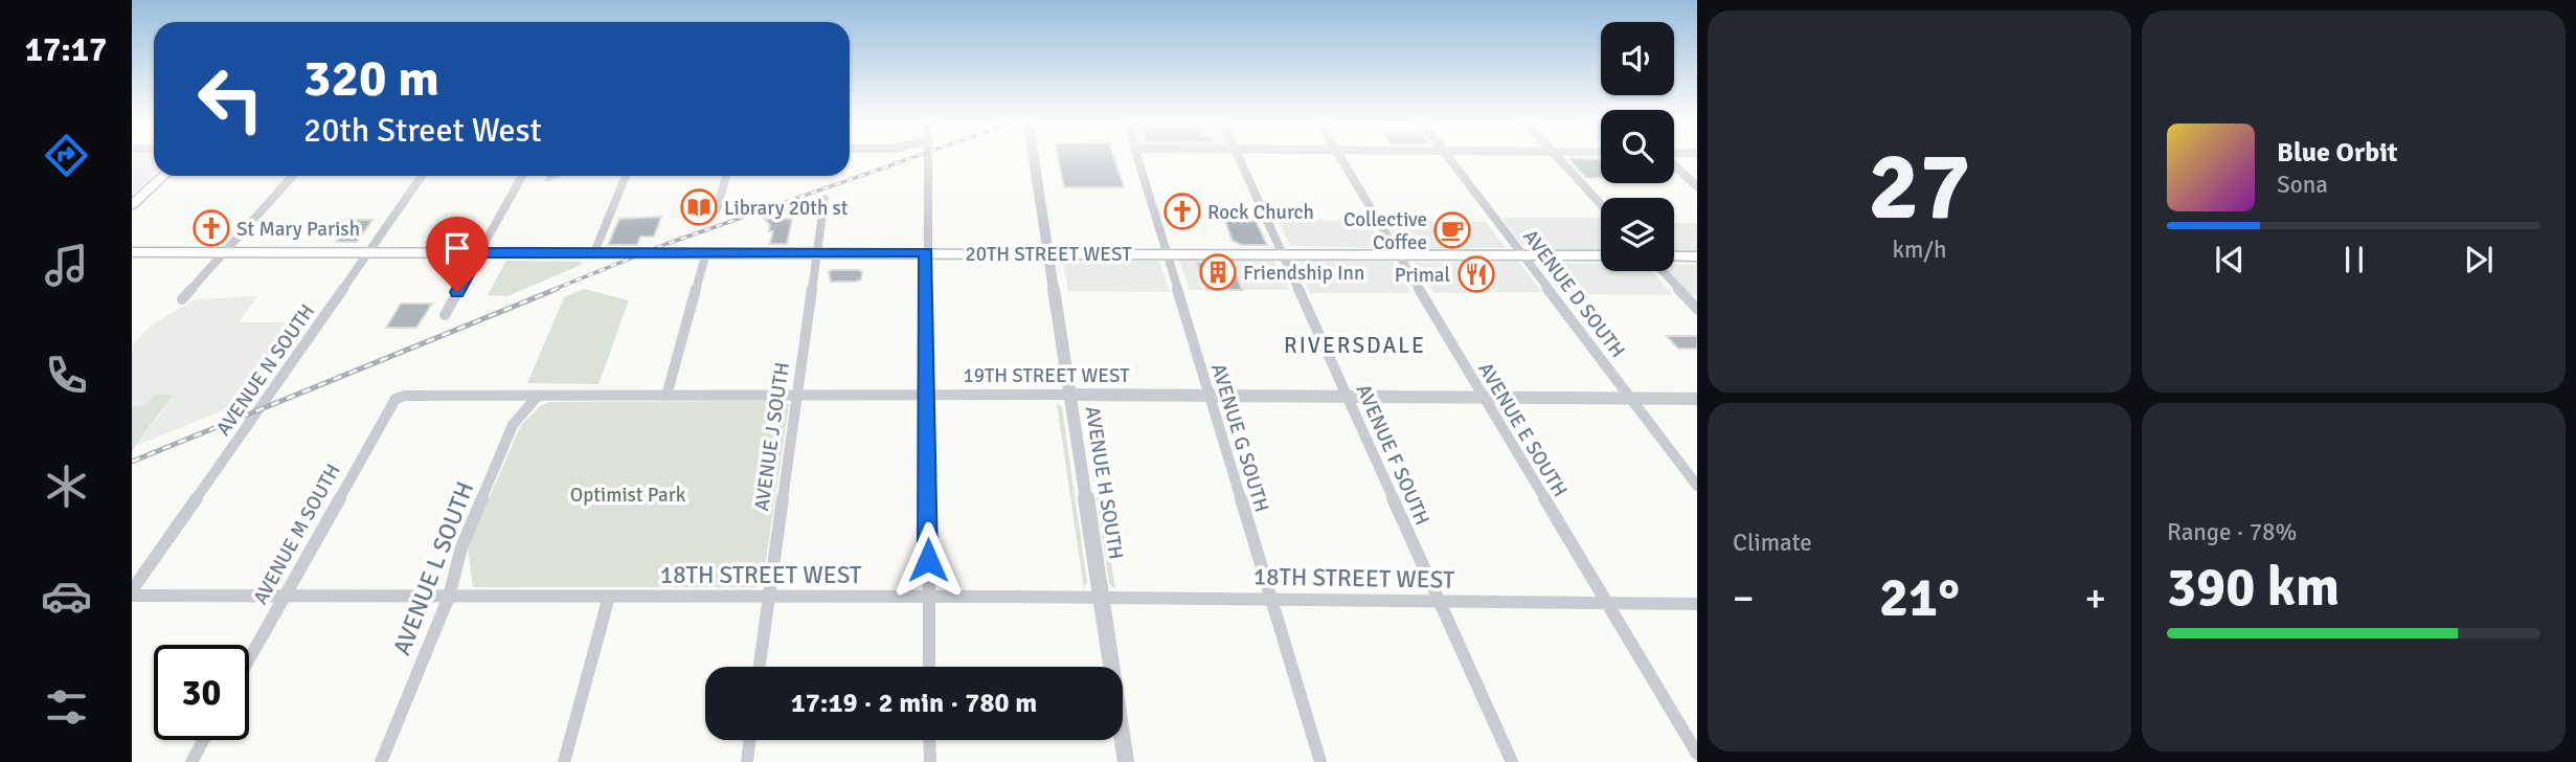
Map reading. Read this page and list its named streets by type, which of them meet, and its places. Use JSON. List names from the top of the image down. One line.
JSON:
{"streets":{"main road":["20TH STREET WEST"],"street":["AVENUE D SOUTH","AVENUE N SOUTH","19TH STREET WEST","AVENUE E SOUTH","AVENUE J SOUTH","AVENUE G SOUTH","AVENUE F SOUTH","AVENUE H SOUTH","AVENUE M SOUTH","AVENUE L SOUTH","18TH STREET WEST"]},"crossings":[["20TH STREET WEST","AVENUE D SOUTH"],["20TH STREET WEST","AVENUE N SOUTH"],["20TH STREET WEST","AVENUE E SOUTH"],["20TH STREET WEST","AVENUE J SOUTH"],["20TH STREET WEST","AVENUE G SOUTH"],["20TH STREET WEST","AVENUE F SOUTH"],["20TH STREET WEST","AVENUE H SOUTH"],["AVENUE D SOUTH","19TH STREET WEST"],["AVENUE N SOUTH","18TH STREET WEST"],["19TH STREET WEST","AVENUE E SOUTH"],["19TH STREET WEST","AVENUE J SOUTH"],["19TH STREET WEST","AVENUE G SOUTH"],["19TH STREET WEST","AVENUE F SOUTH"],["19TH STREET WEST","AVENUE H SOUTH"],["19TH STREET WEST","AVENUE M SOUTH"],["19TH STREET WEST","AVENUE L SOUTH"],["AVENUE E SOUTH","18TH STREET WEST"],["AVENUE J SOUTH","18TH STREET WEST"],["AVENUE G SOUTH","18TH STREET WEST"],["AVENUE F SOUTH","18TH STREET WEST"],["AVENUE H SOUTH","18TH STREET WEST"],["AVENUE M SOUTH","18TH STREET WEST"],["AVENUE L SOUTH","18TH STREET WEST"]],"districts":["RIVERSDALE"],"parks":["Optimist Park"],"places":{"library":["Library 20th st"],"church":["Rock Church","St Mary Parish"],"cafe":["Collective Coffee"],"building":["Friendship Inn"],"restaurant":["Primal"]},"page":{"tabs":"17:17","tile":[["27","km/h"],"Climate",["Range · 78%","390 km"]],"turn":["320 m","20th Street West"],"song":["Blue Orbit","Sona"],"heat":["−","21°","+"],"limit":"30","trip":"17:19 · 2 min · 780 m"}}
